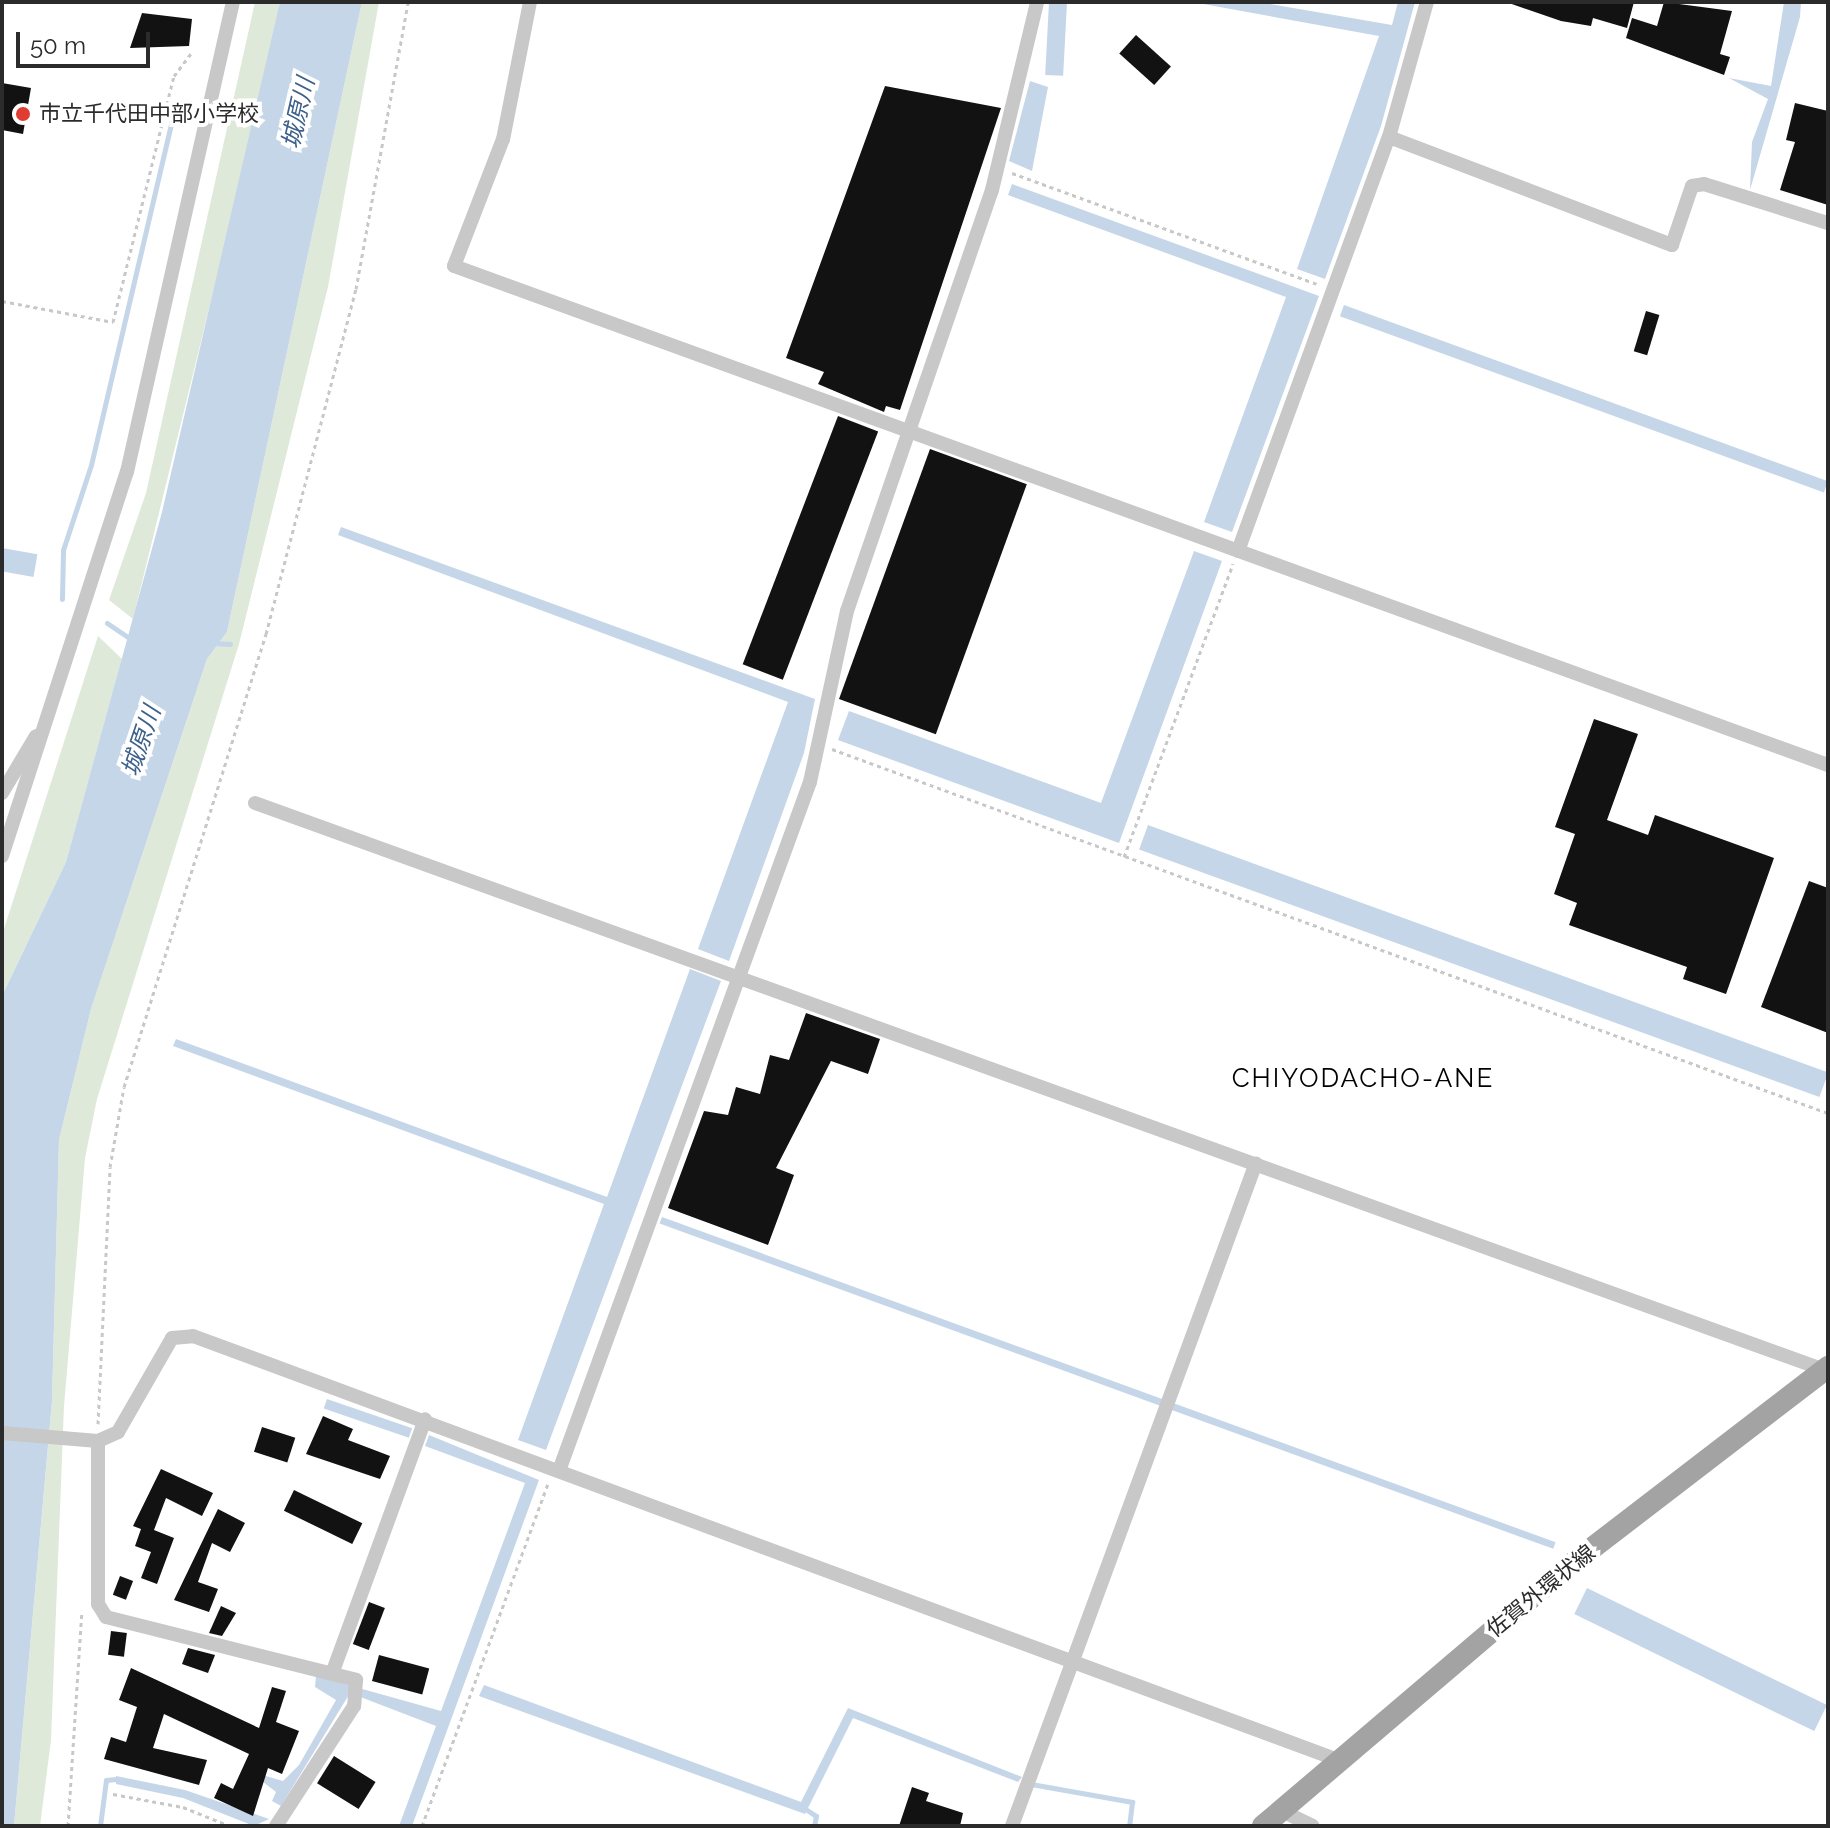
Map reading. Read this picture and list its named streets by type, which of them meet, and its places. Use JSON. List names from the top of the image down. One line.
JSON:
{"streets":{"main road":["佐賀外環状線"]},"districts":["CHIYODACHO-ANE"],"water":["城原川"],"places":["市立千代田中部小学校"],"scale_bar":"50 m"}
